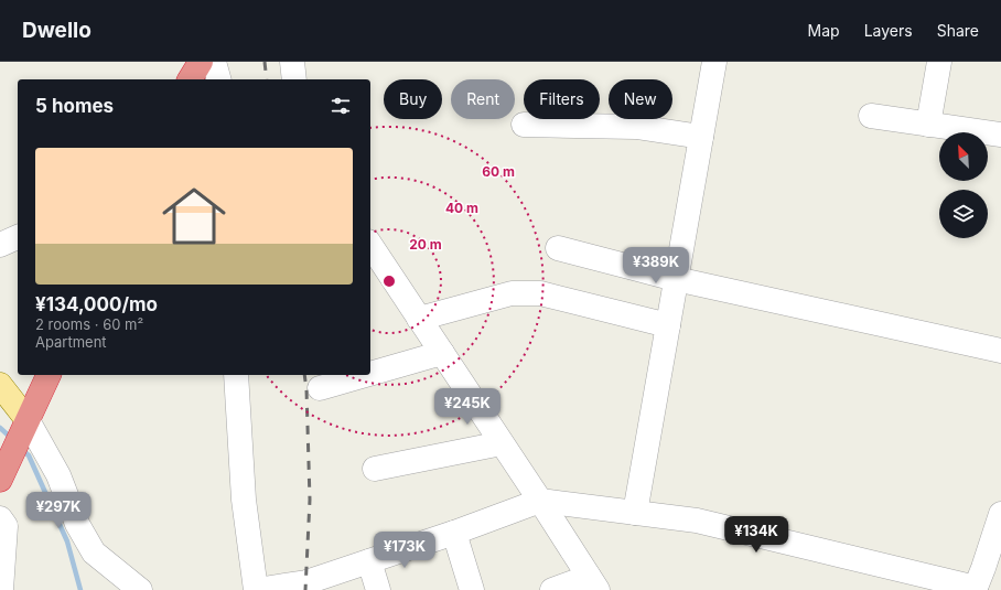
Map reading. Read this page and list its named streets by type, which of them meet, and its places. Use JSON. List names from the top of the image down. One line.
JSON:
{"north":"top left","page":{"header":"Dwello","nav":["Map","Layers","Share"],"chip":["Buy","Rent","Filters","New"],"heading":"5 homes","list":[{"name":"¥134,000/mo","note":"2 rooms · 60 m² · Apartment"}],"price":["¥389K","¥245K","¥297K","¥134K","¥173K"]},"rings":["60 m","40 m","20 m"]}
